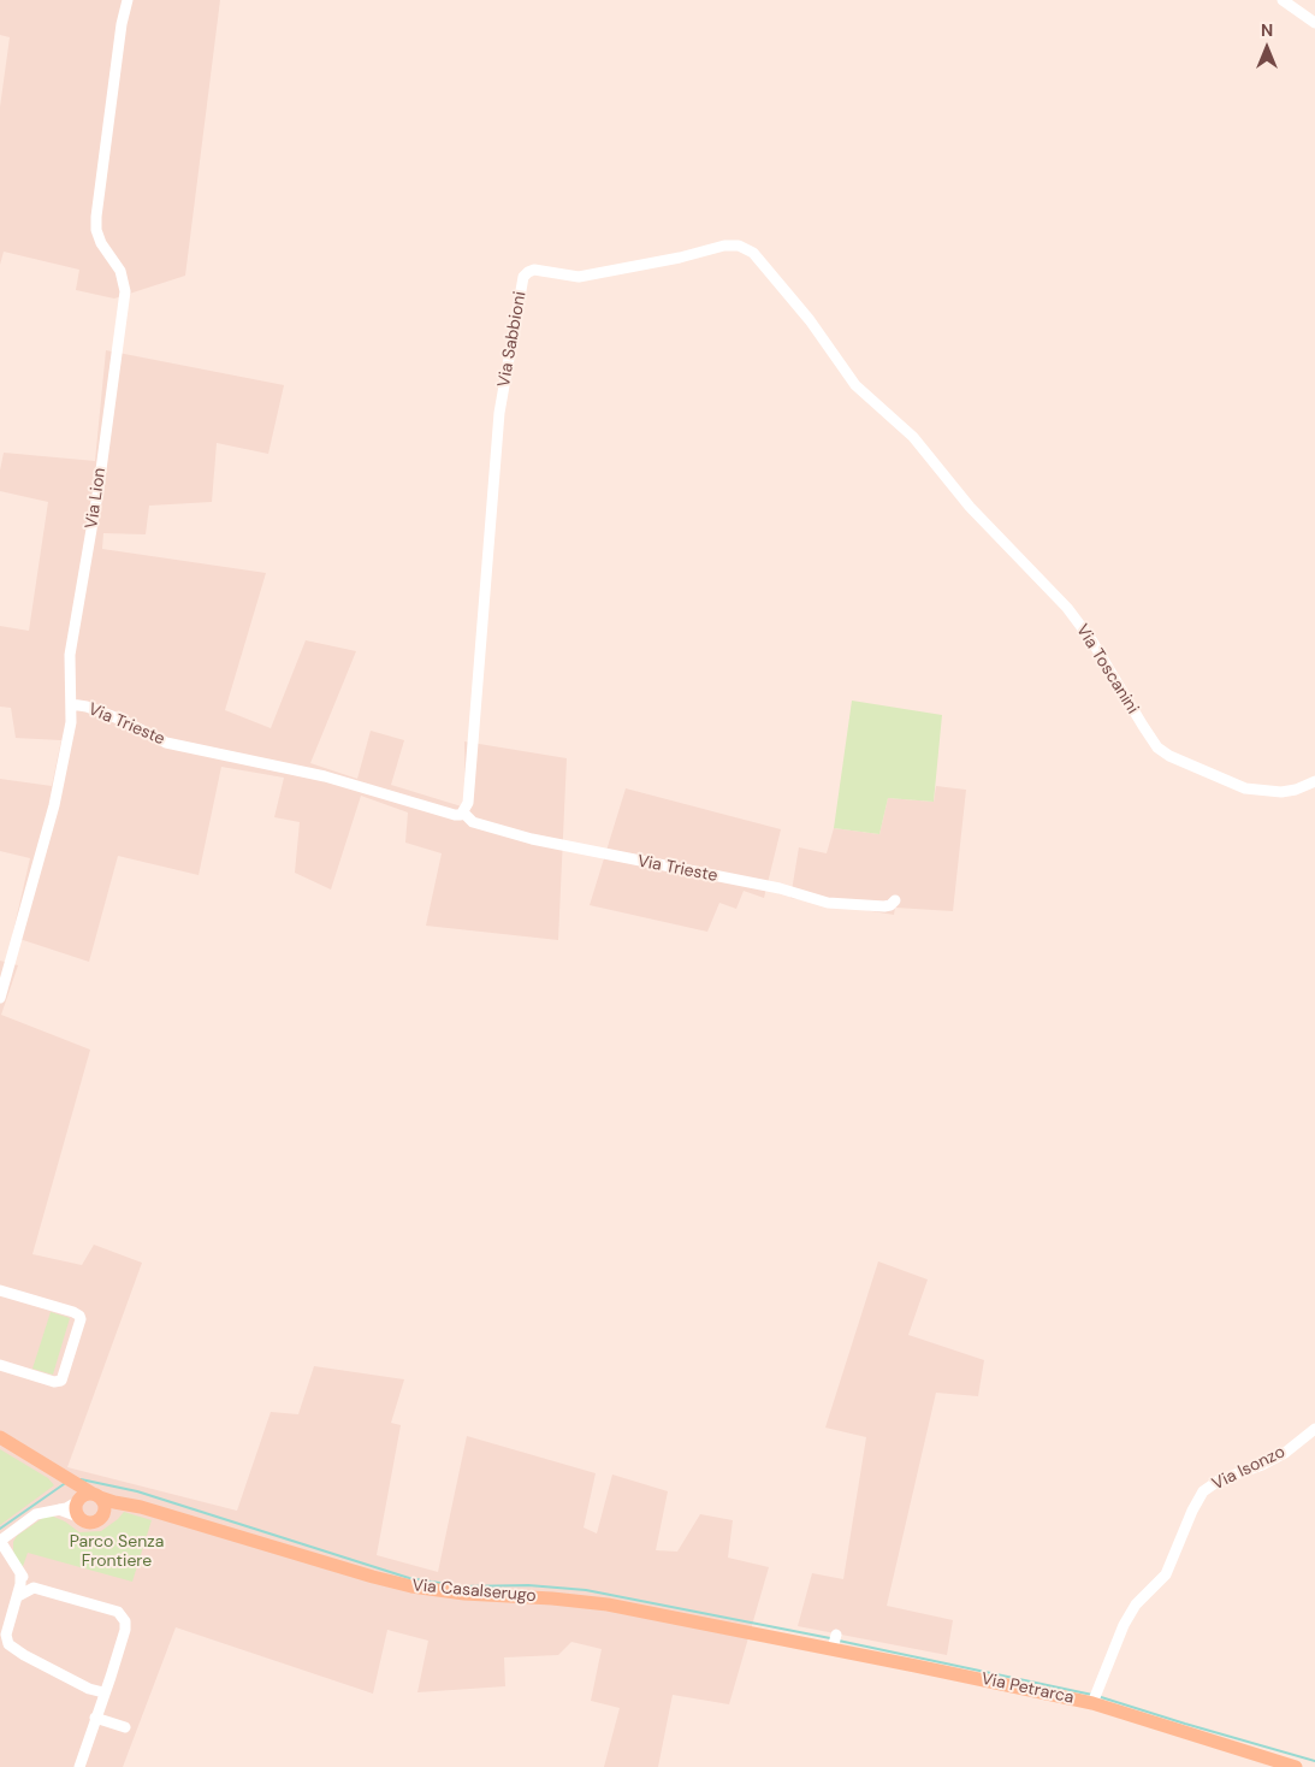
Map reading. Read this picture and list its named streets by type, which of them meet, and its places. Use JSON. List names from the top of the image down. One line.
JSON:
{"streets":{"main road":["Via Casalserugo","Via Petrarca"],"street":["Via Sabbioni","Via Lion","Via Toscanini","Via Trieste","Via Isonzo"]},"crossings":[["Via Sabbioni","Via Toscanini"],["Via Sabbioni","Via Trieste"],["Via Lion","Via Trieste"],["Via Isonzo","Via Petrarca"],["Via Casalserugo","Via Petrarca"]],"parks":["Parco Senza Frontiere"],"north":"top"}
